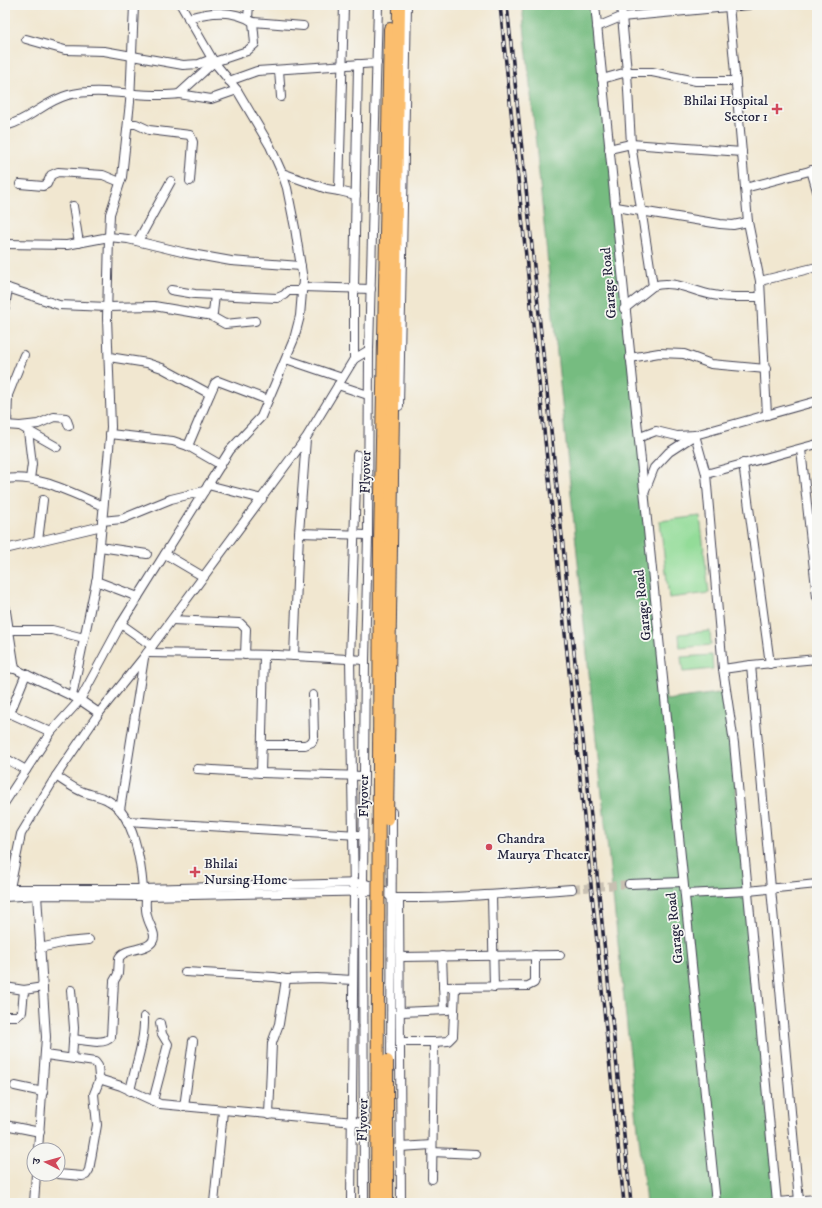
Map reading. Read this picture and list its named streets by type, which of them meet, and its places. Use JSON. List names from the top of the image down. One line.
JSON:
{"streets":{"highway":["Flyover"],"street":["Garage Road"]},"places":{"health":["Bhilai Hospital Sector 1","Bhilai Nursing Home"],"other":["Chandra Maurya Theater"]},"north":"left"}
